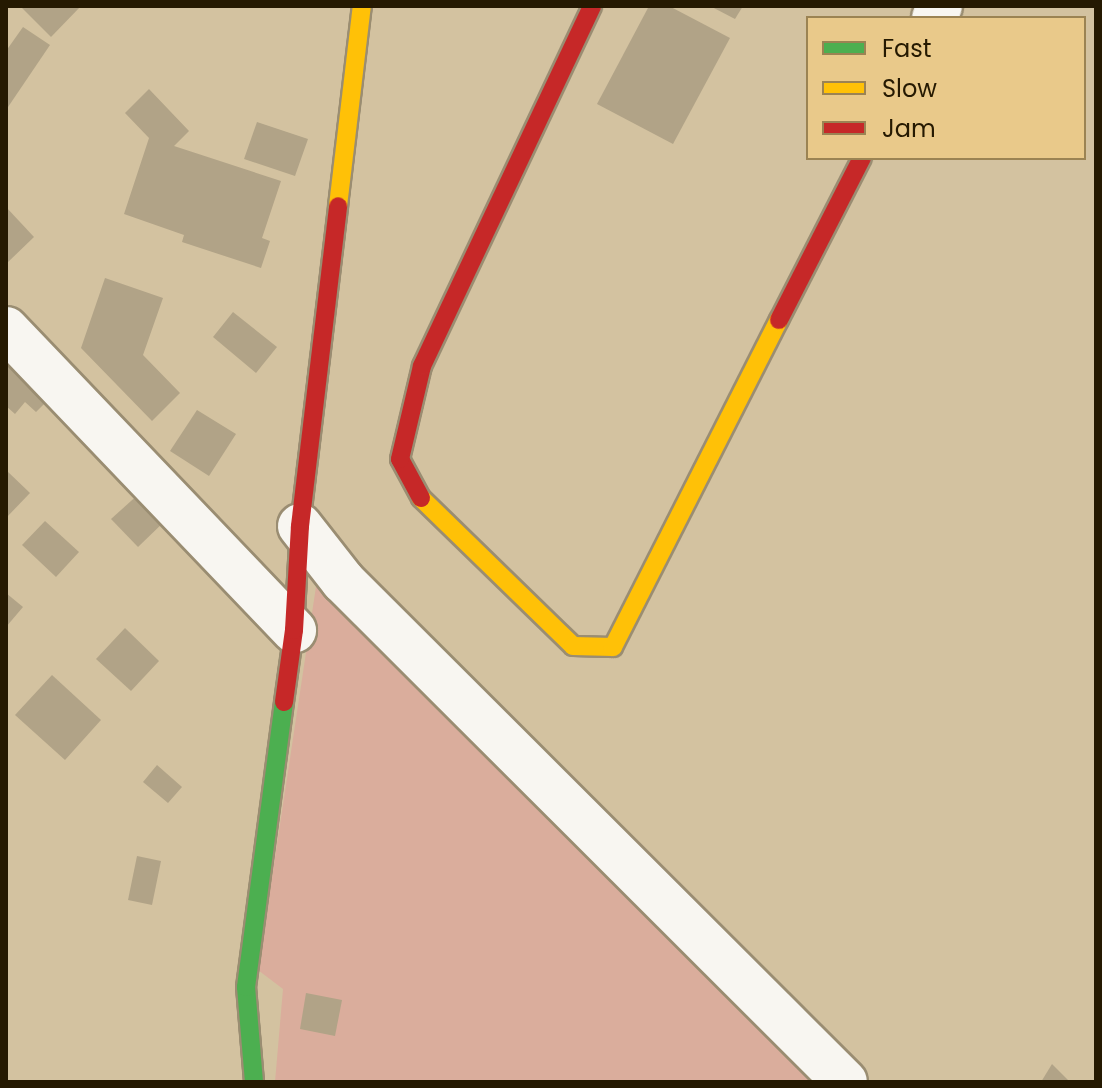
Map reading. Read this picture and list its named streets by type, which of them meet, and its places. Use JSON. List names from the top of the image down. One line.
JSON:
{"legend":["Fast","Slow","Jam"]}
